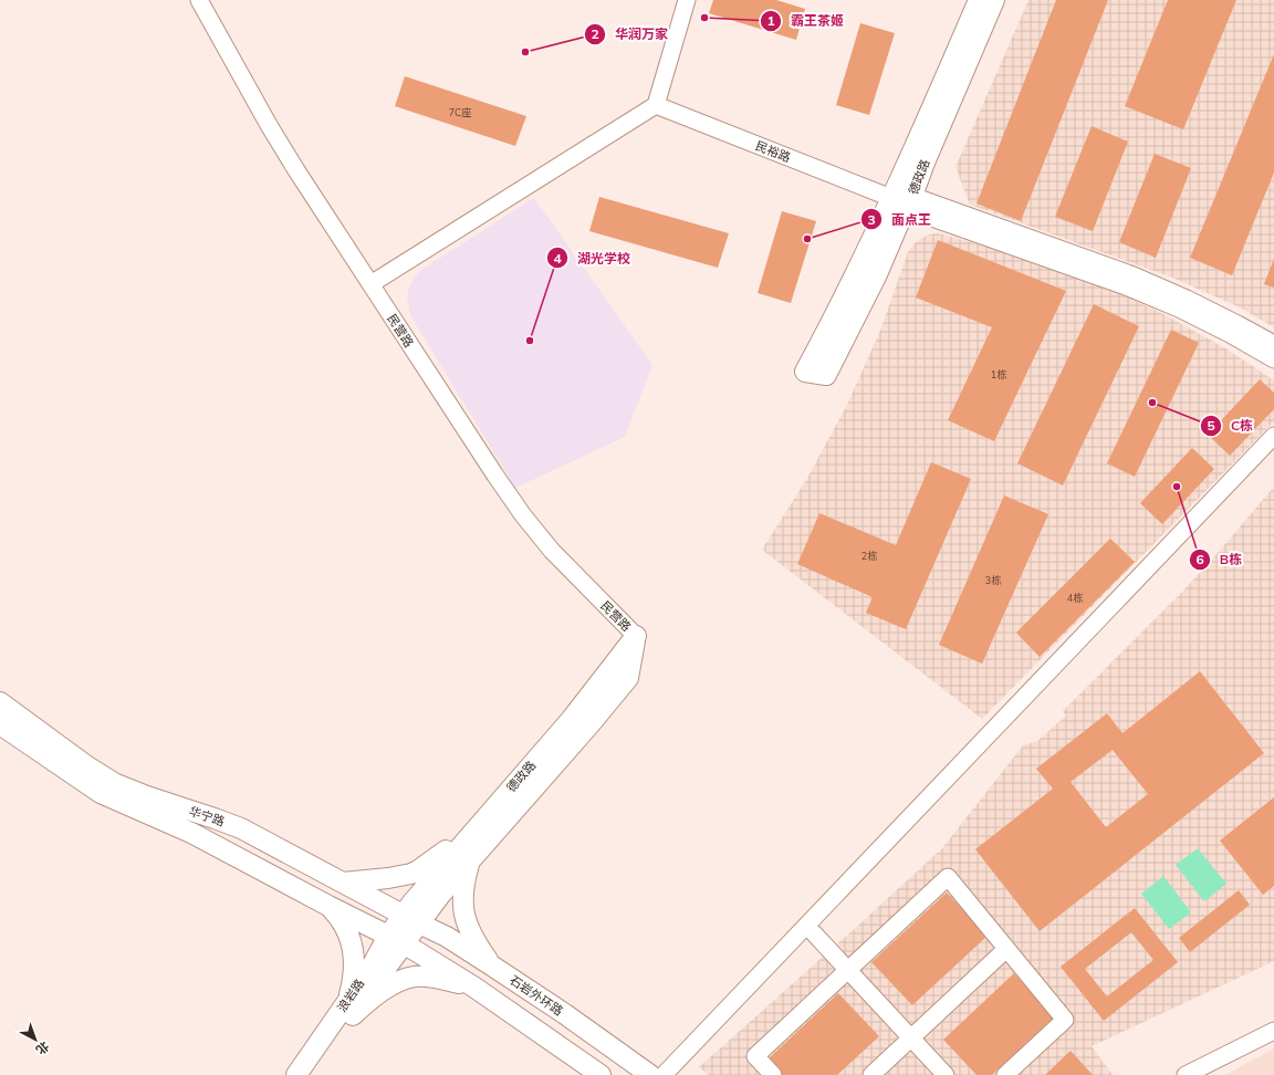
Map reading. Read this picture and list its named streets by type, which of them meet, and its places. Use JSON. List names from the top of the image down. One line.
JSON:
{"streets":{"main road":["德政路","华宁路","浪岩路","石岩外环路"],"street":["民裕路","民营路"]},"crossings":[["民裕路","德政路"],["德政路","民营路"],["德政路","华宁路"],["德政路","浪岩路"],["德政路","石岩外环路"],["华宁路","浪岩路"],["华宁路","石岩外环路"],["浪岩路","石岩外环路"]],"places":["霸王茶姬","华润万家","面点王","湖光学校","C栋","B栋"],"house_numbers":["7C座","1栋","2栋","3栋","4栋"],"north":"bottom right"}
